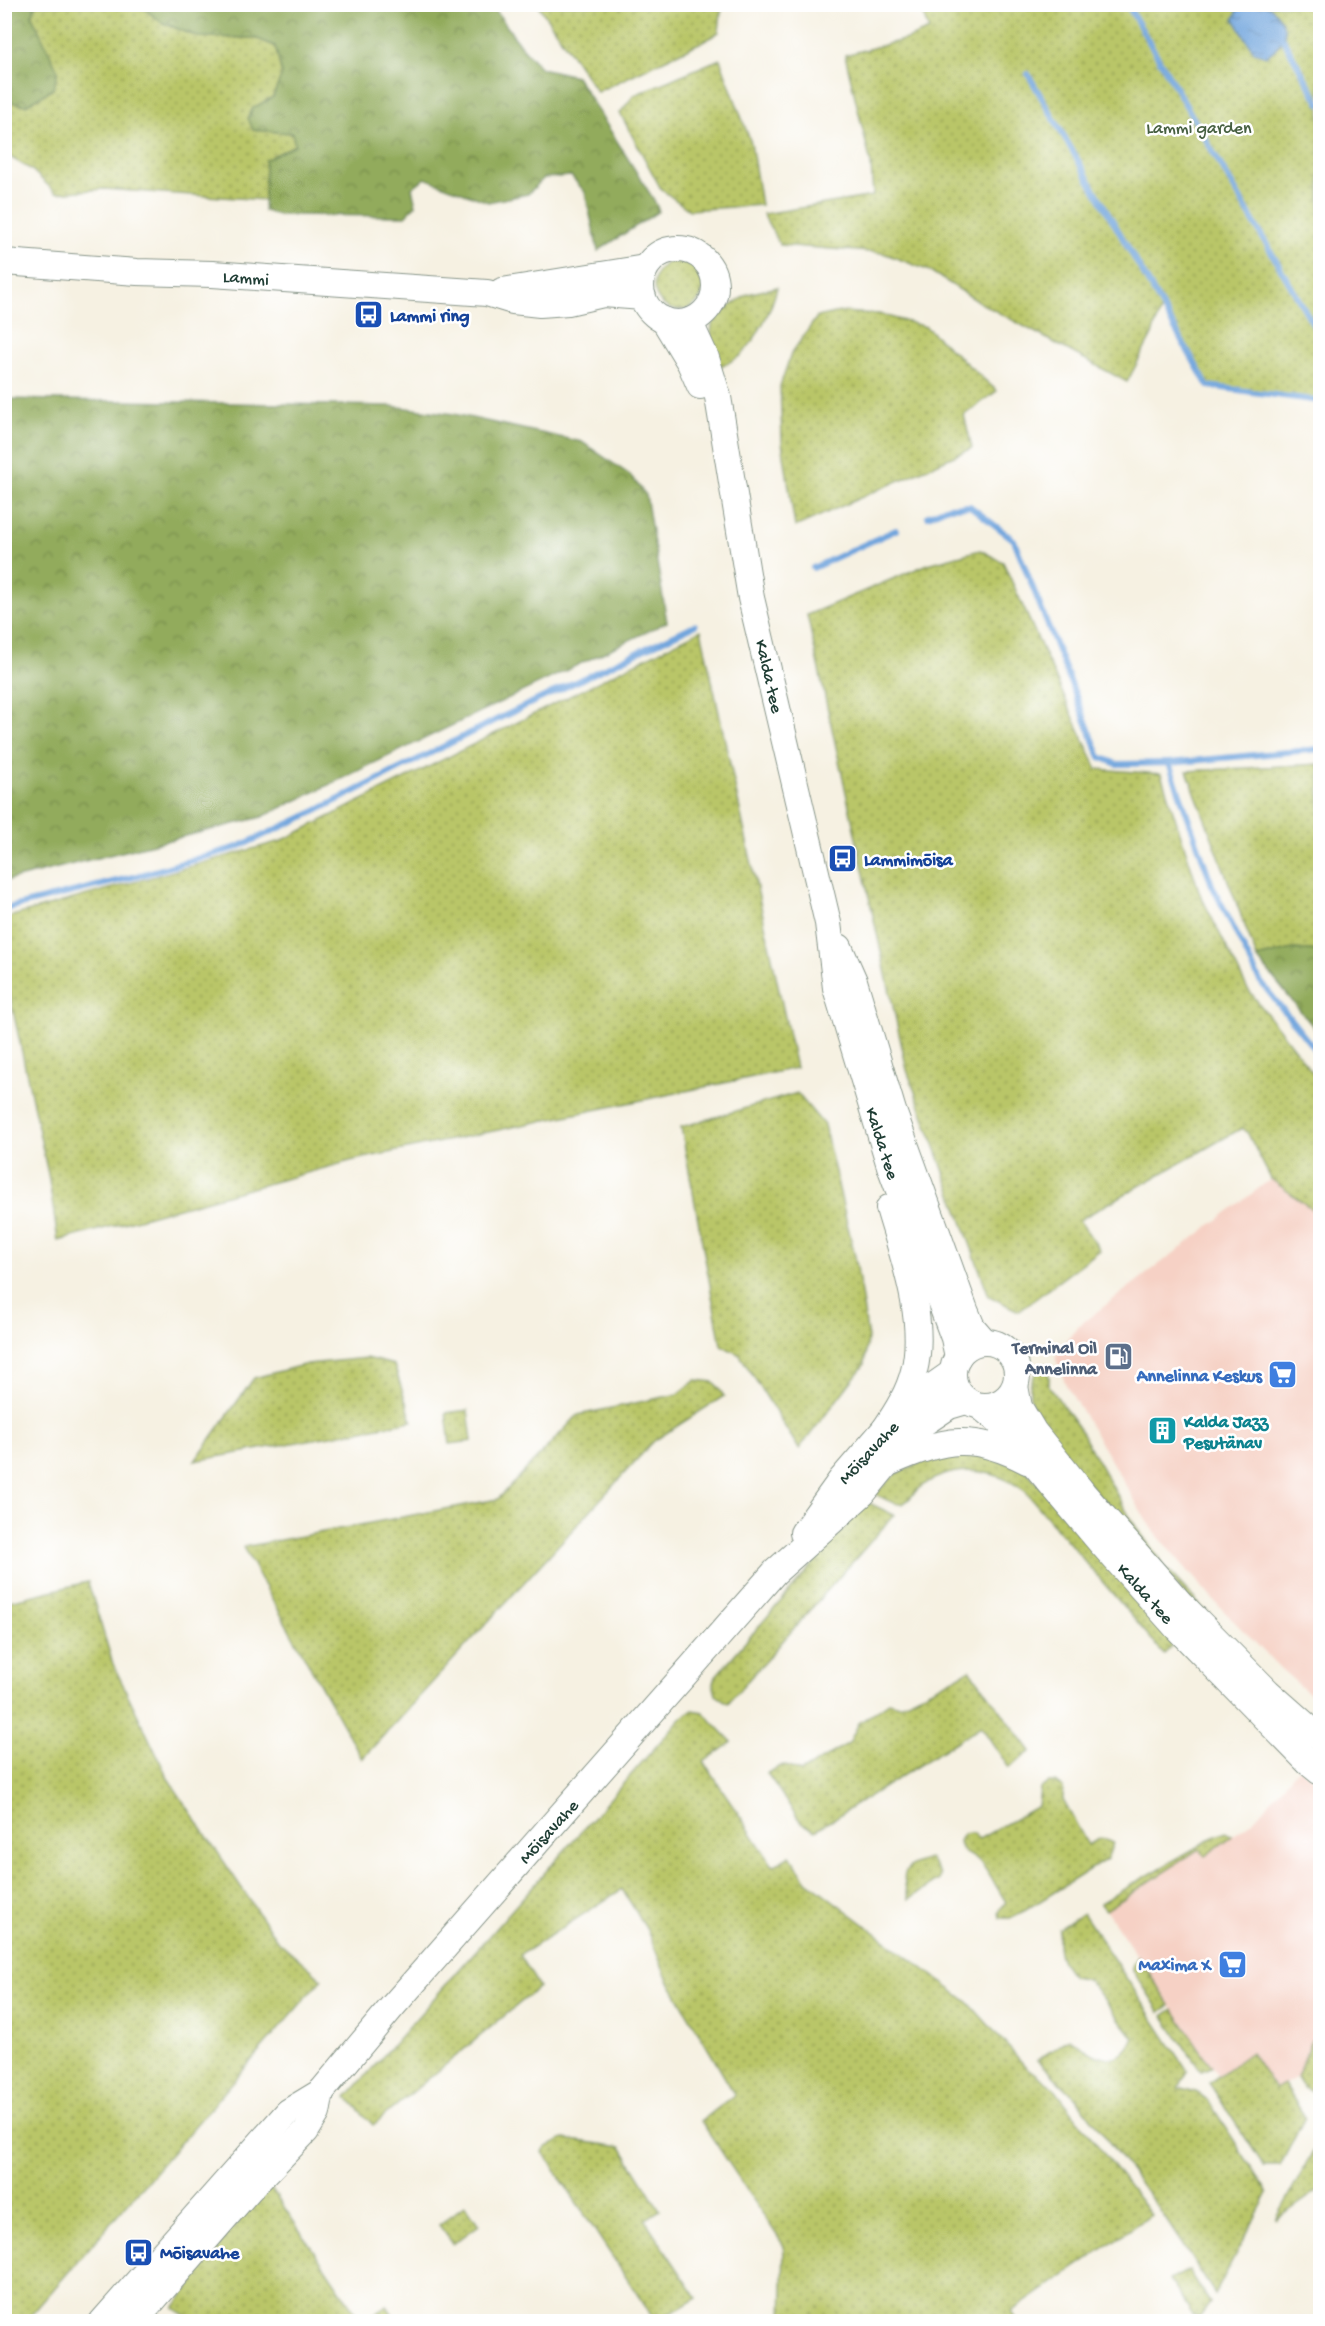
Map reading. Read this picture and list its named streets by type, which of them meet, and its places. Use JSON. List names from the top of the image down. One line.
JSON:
{"streets":{"street":["Lammi","Kalda tee","Mõisavahe"]},"crossings":[["Lammi","Kalda tee"],["Kalda tee","Mõisavahe"]],"parks":["Lammi garden"],"places":{"bus stop":["Lammi ring","Lammimõisa","Mõisavahe"],"fuel station":["Terminal Oil Annelinna"],"supermarket":["Annelinna Keskus","Maxima X"],"building":["Kalda Jazz Pesutänav"]}}
